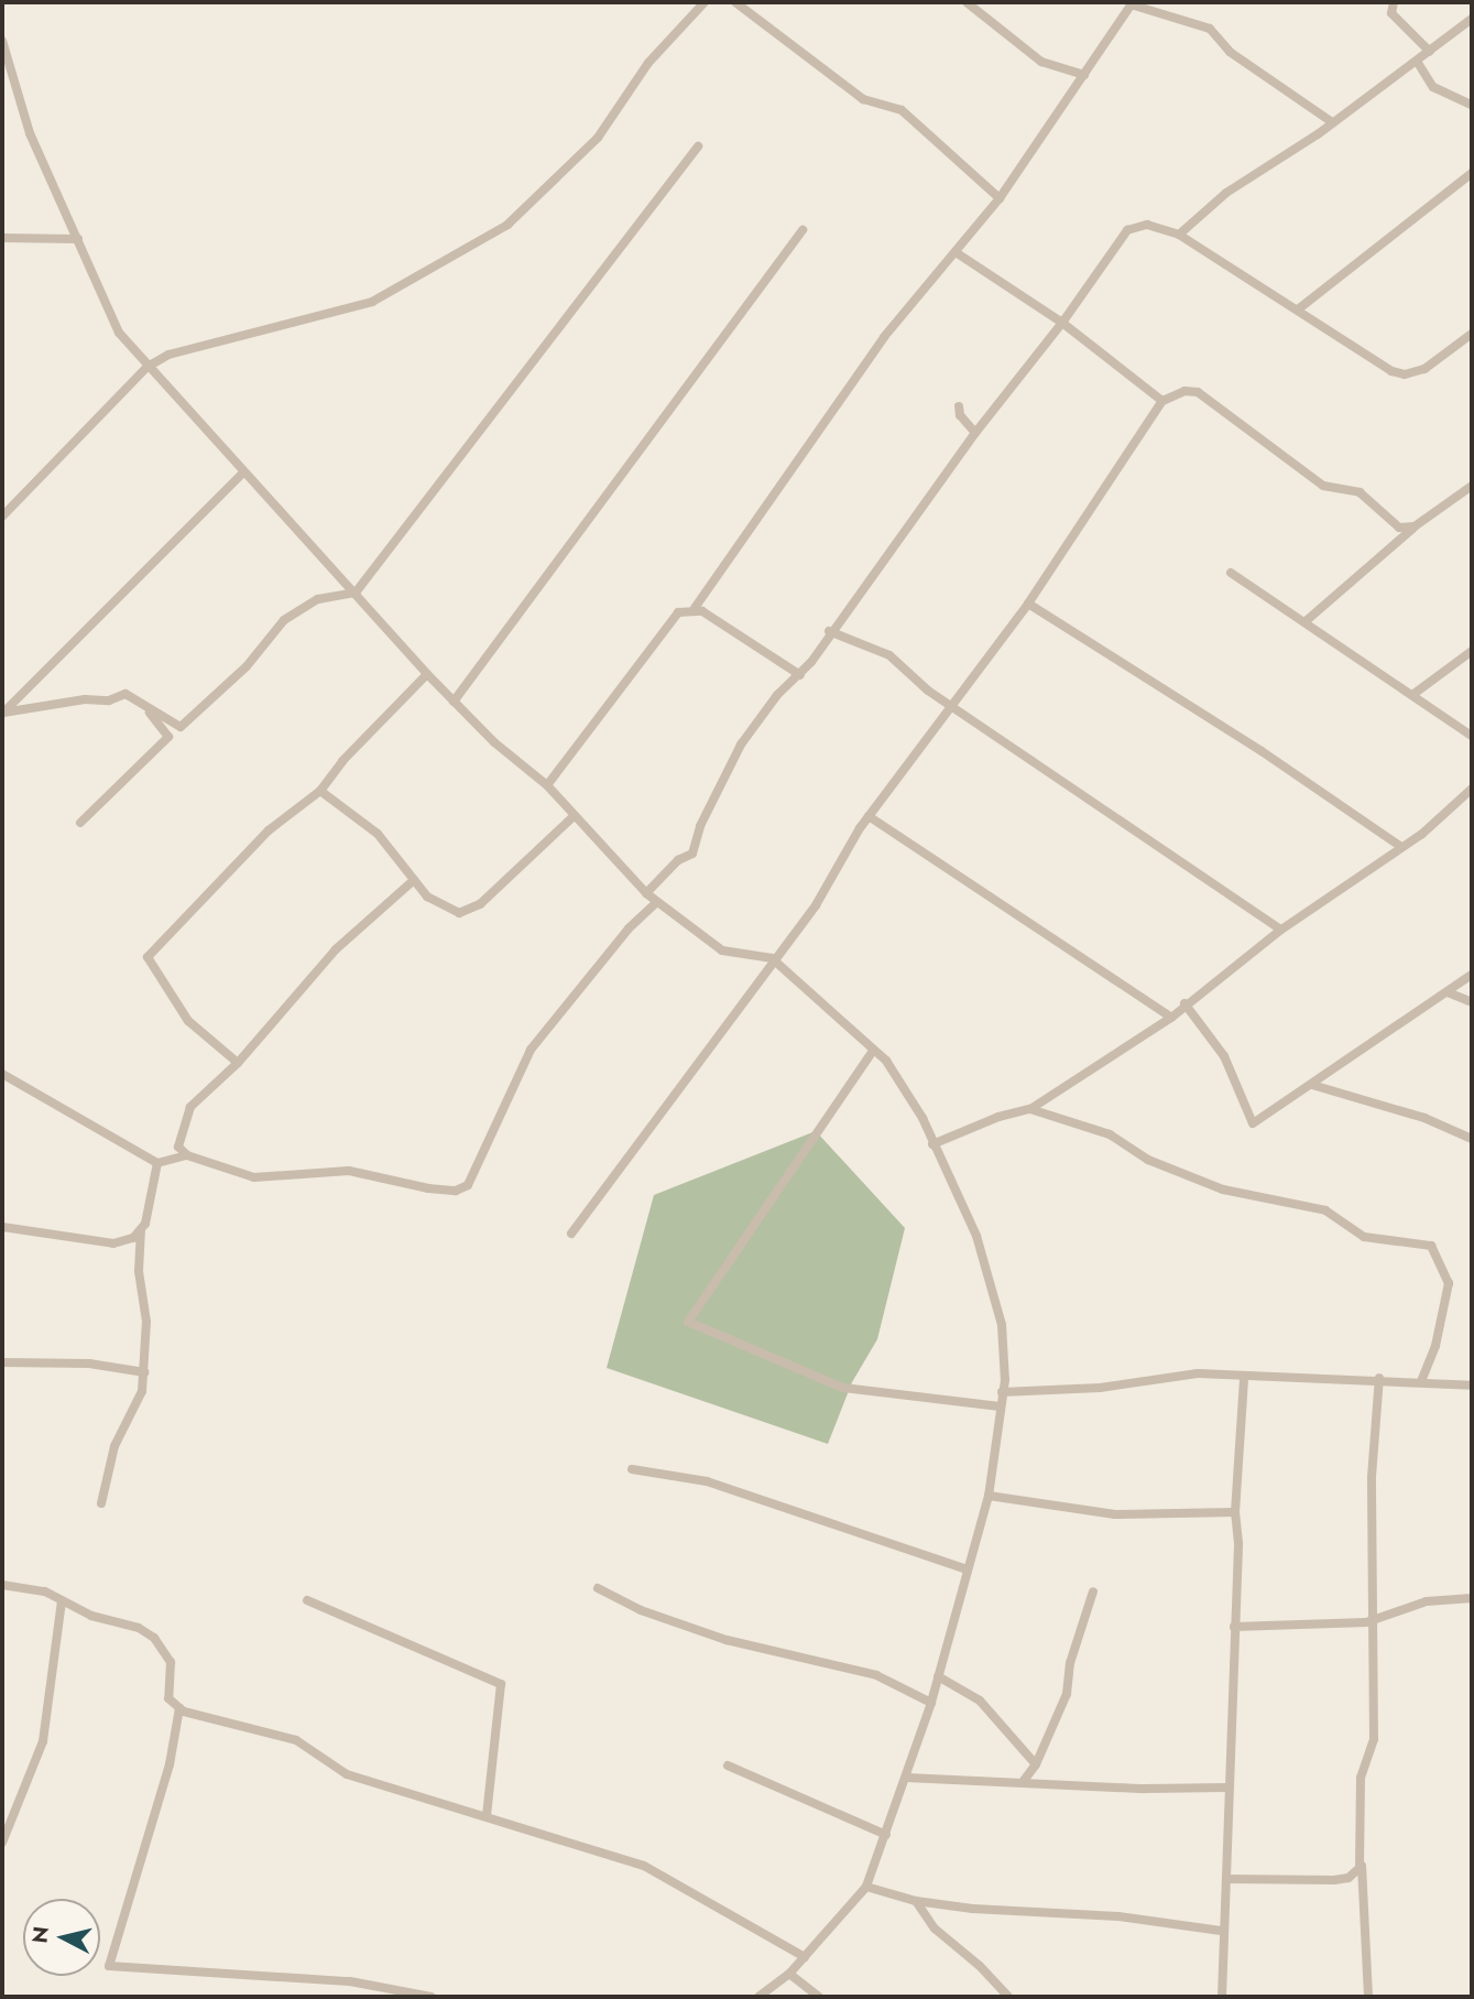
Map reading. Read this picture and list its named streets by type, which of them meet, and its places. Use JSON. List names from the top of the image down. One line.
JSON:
{"north":"left"}
